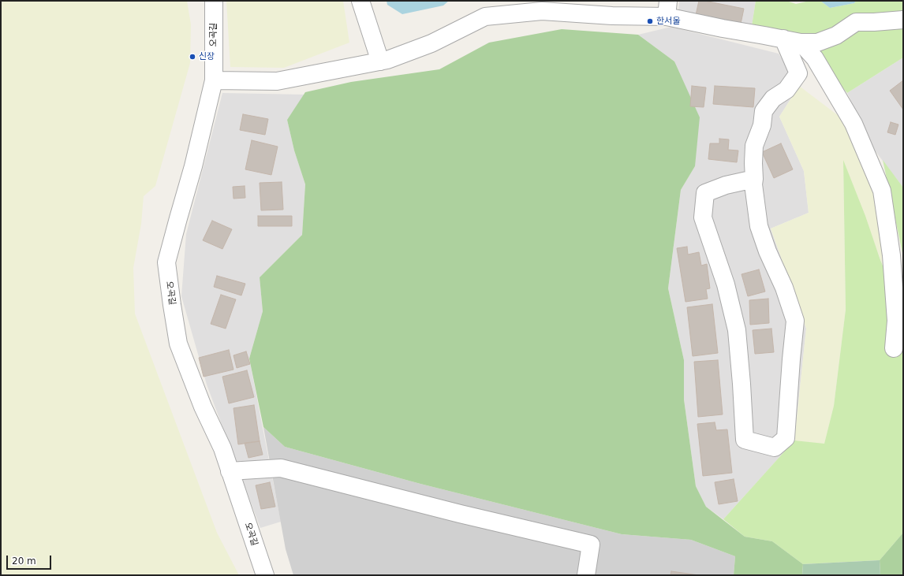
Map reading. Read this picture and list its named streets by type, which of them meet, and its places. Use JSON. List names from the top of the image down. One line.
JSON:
{"streets":{"street":["오곡길"]},"places":["한서울","신장"],"scale_bar":"20 m"}
